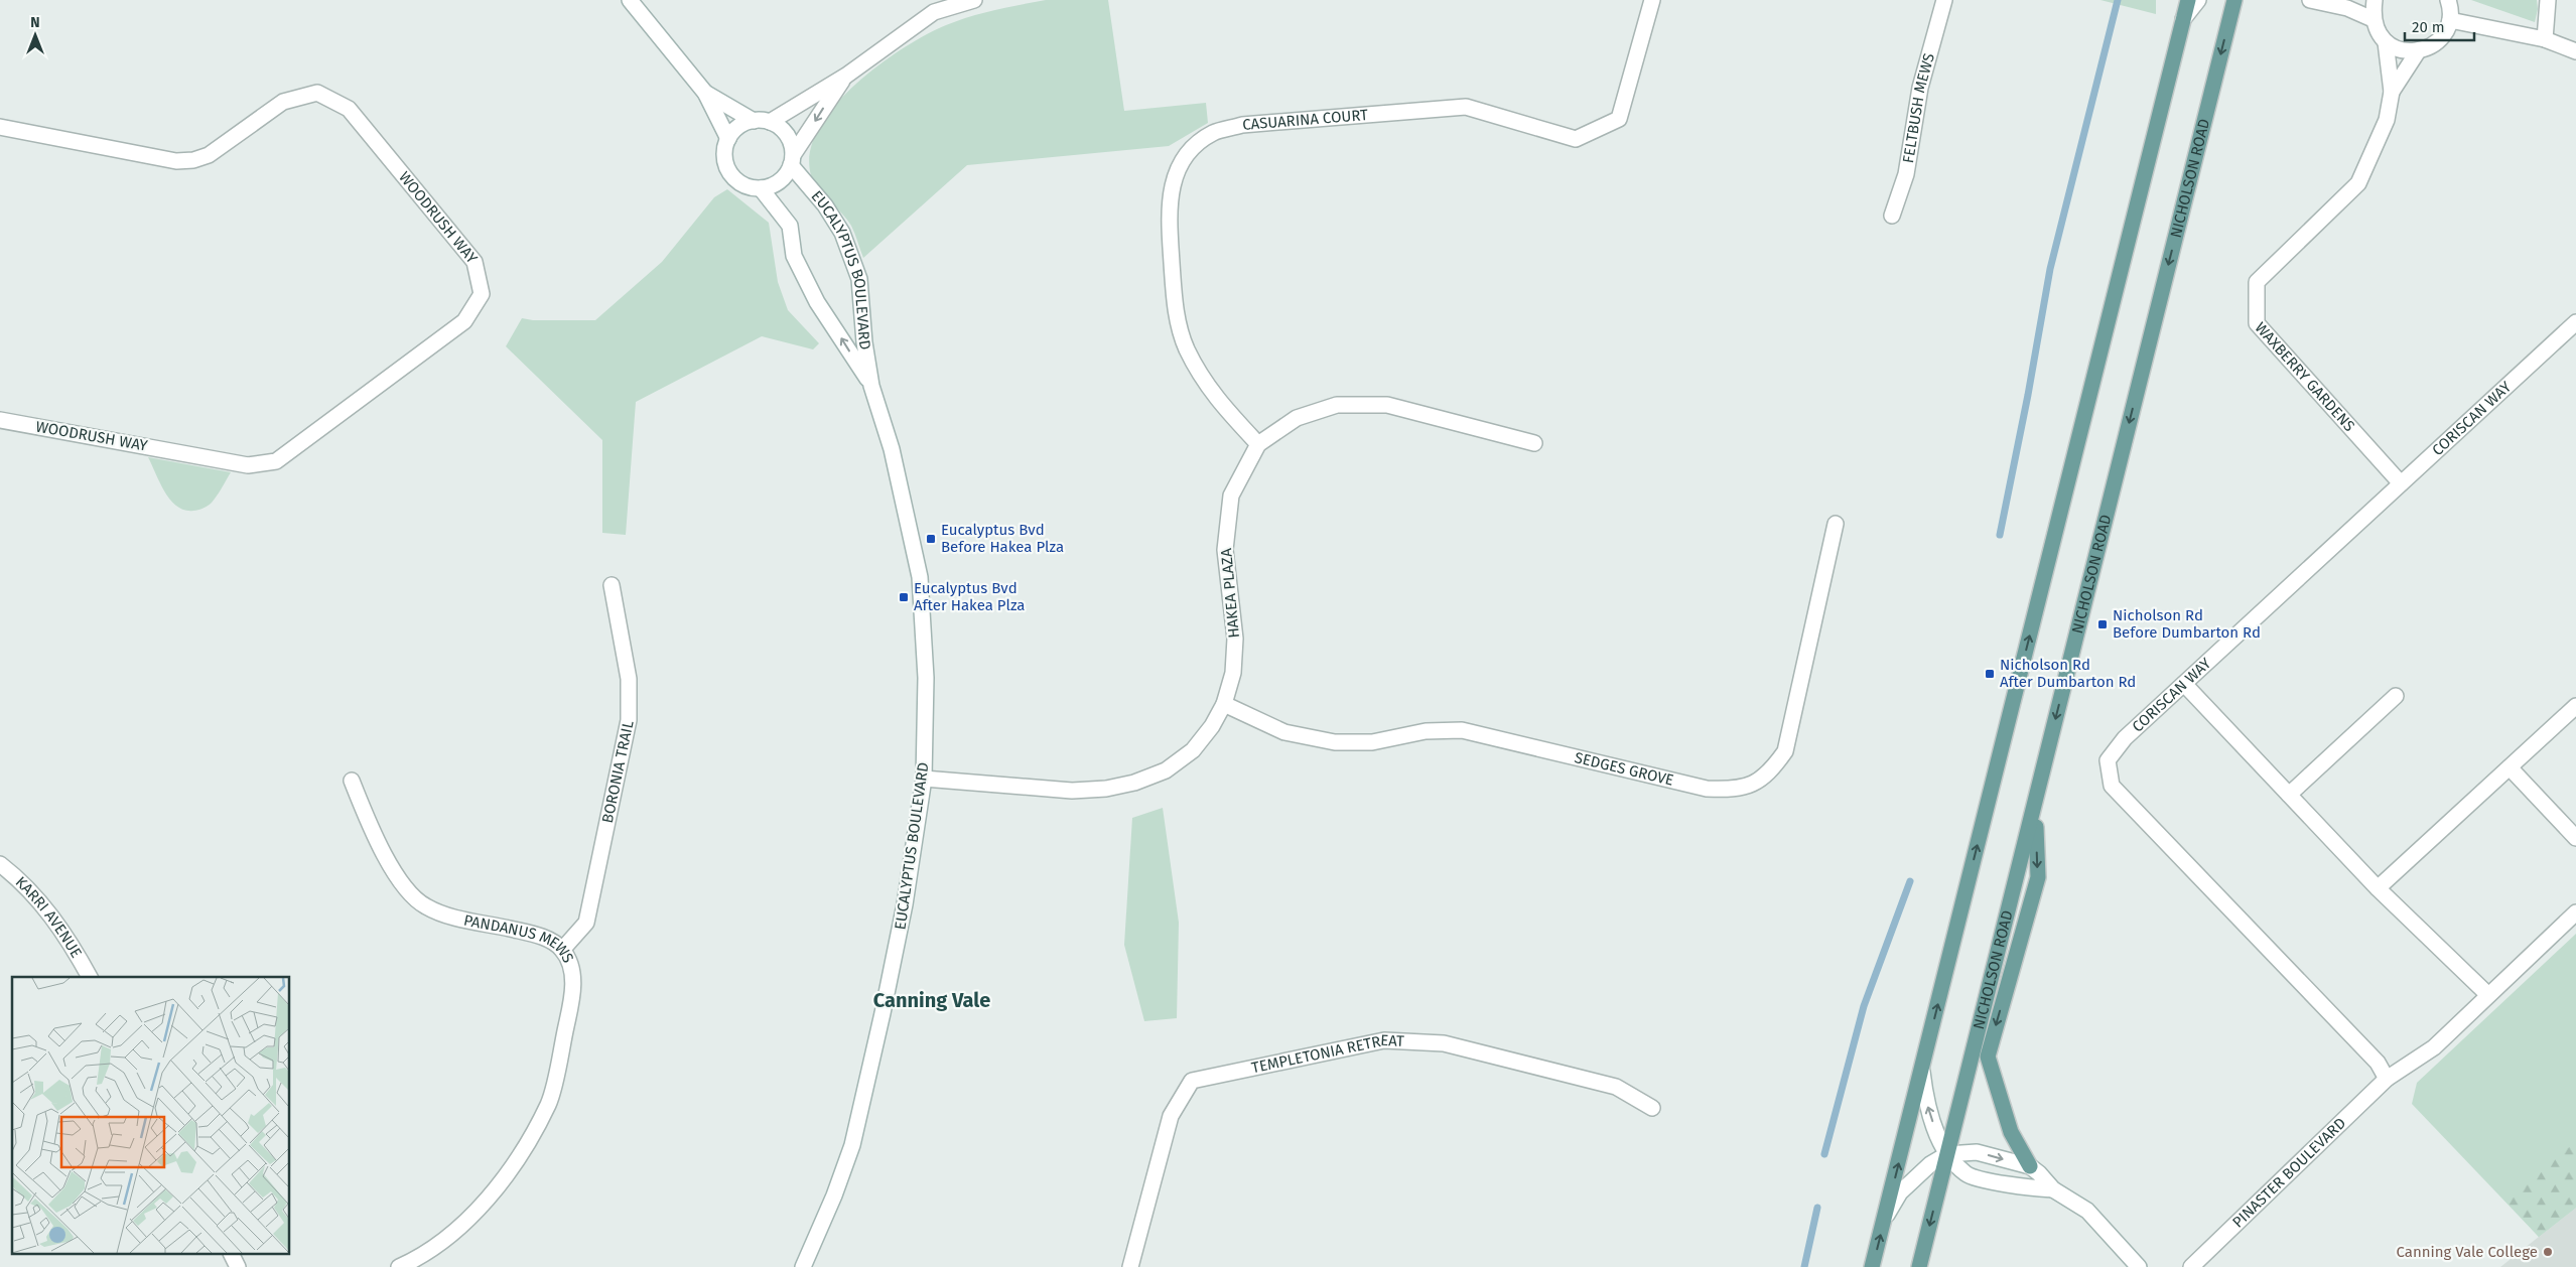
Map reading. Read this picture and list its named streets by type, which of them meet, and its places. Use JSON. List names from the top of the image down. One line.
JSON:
{"streets":{"main road":["NICHOLSON ROAD"],"street":["FELTBUSH MEWS","CASUARINA COURT","WOODRUSH WAY","EUCALYPTUS BOULEVARD","WAXBERRY GARDENS","CORISCAN WAY","HAKEA PLAZA","SEDGES GROVE","BORONIA TRAIL","KARRI AVENUE","PANDANUS MEWS","TEMPLETONIA RETREAT","PINASTER BOULEVARD"]},"crossings":[["CASUARINA COURT","HAKEA PLAZA"],["EUCALYPTUS BOULEVARD","HAKEA PLAZA"],["WAXBERRY GARDENS","CORISCAN WAY"],["CORISCAN WAY","PINASTER BOULEVARD"],["HAKEA PLAZA","SEDGES GROVE"],["BORONIA TRAIL","PANDANUS MEWS"]],"districts":["Canning Vale"],"places":{"transit":["Eucalyptus Bvd Before Hakea Plza","Eucalyptus Bvd After Hakea Plza","Nicholson Rd Before Dumbarton Rd","Nicholson Rd After Dumbarton Rd"],"other":["Canning Vale College"]},"scale_bar":"20 m","north":"top"}
